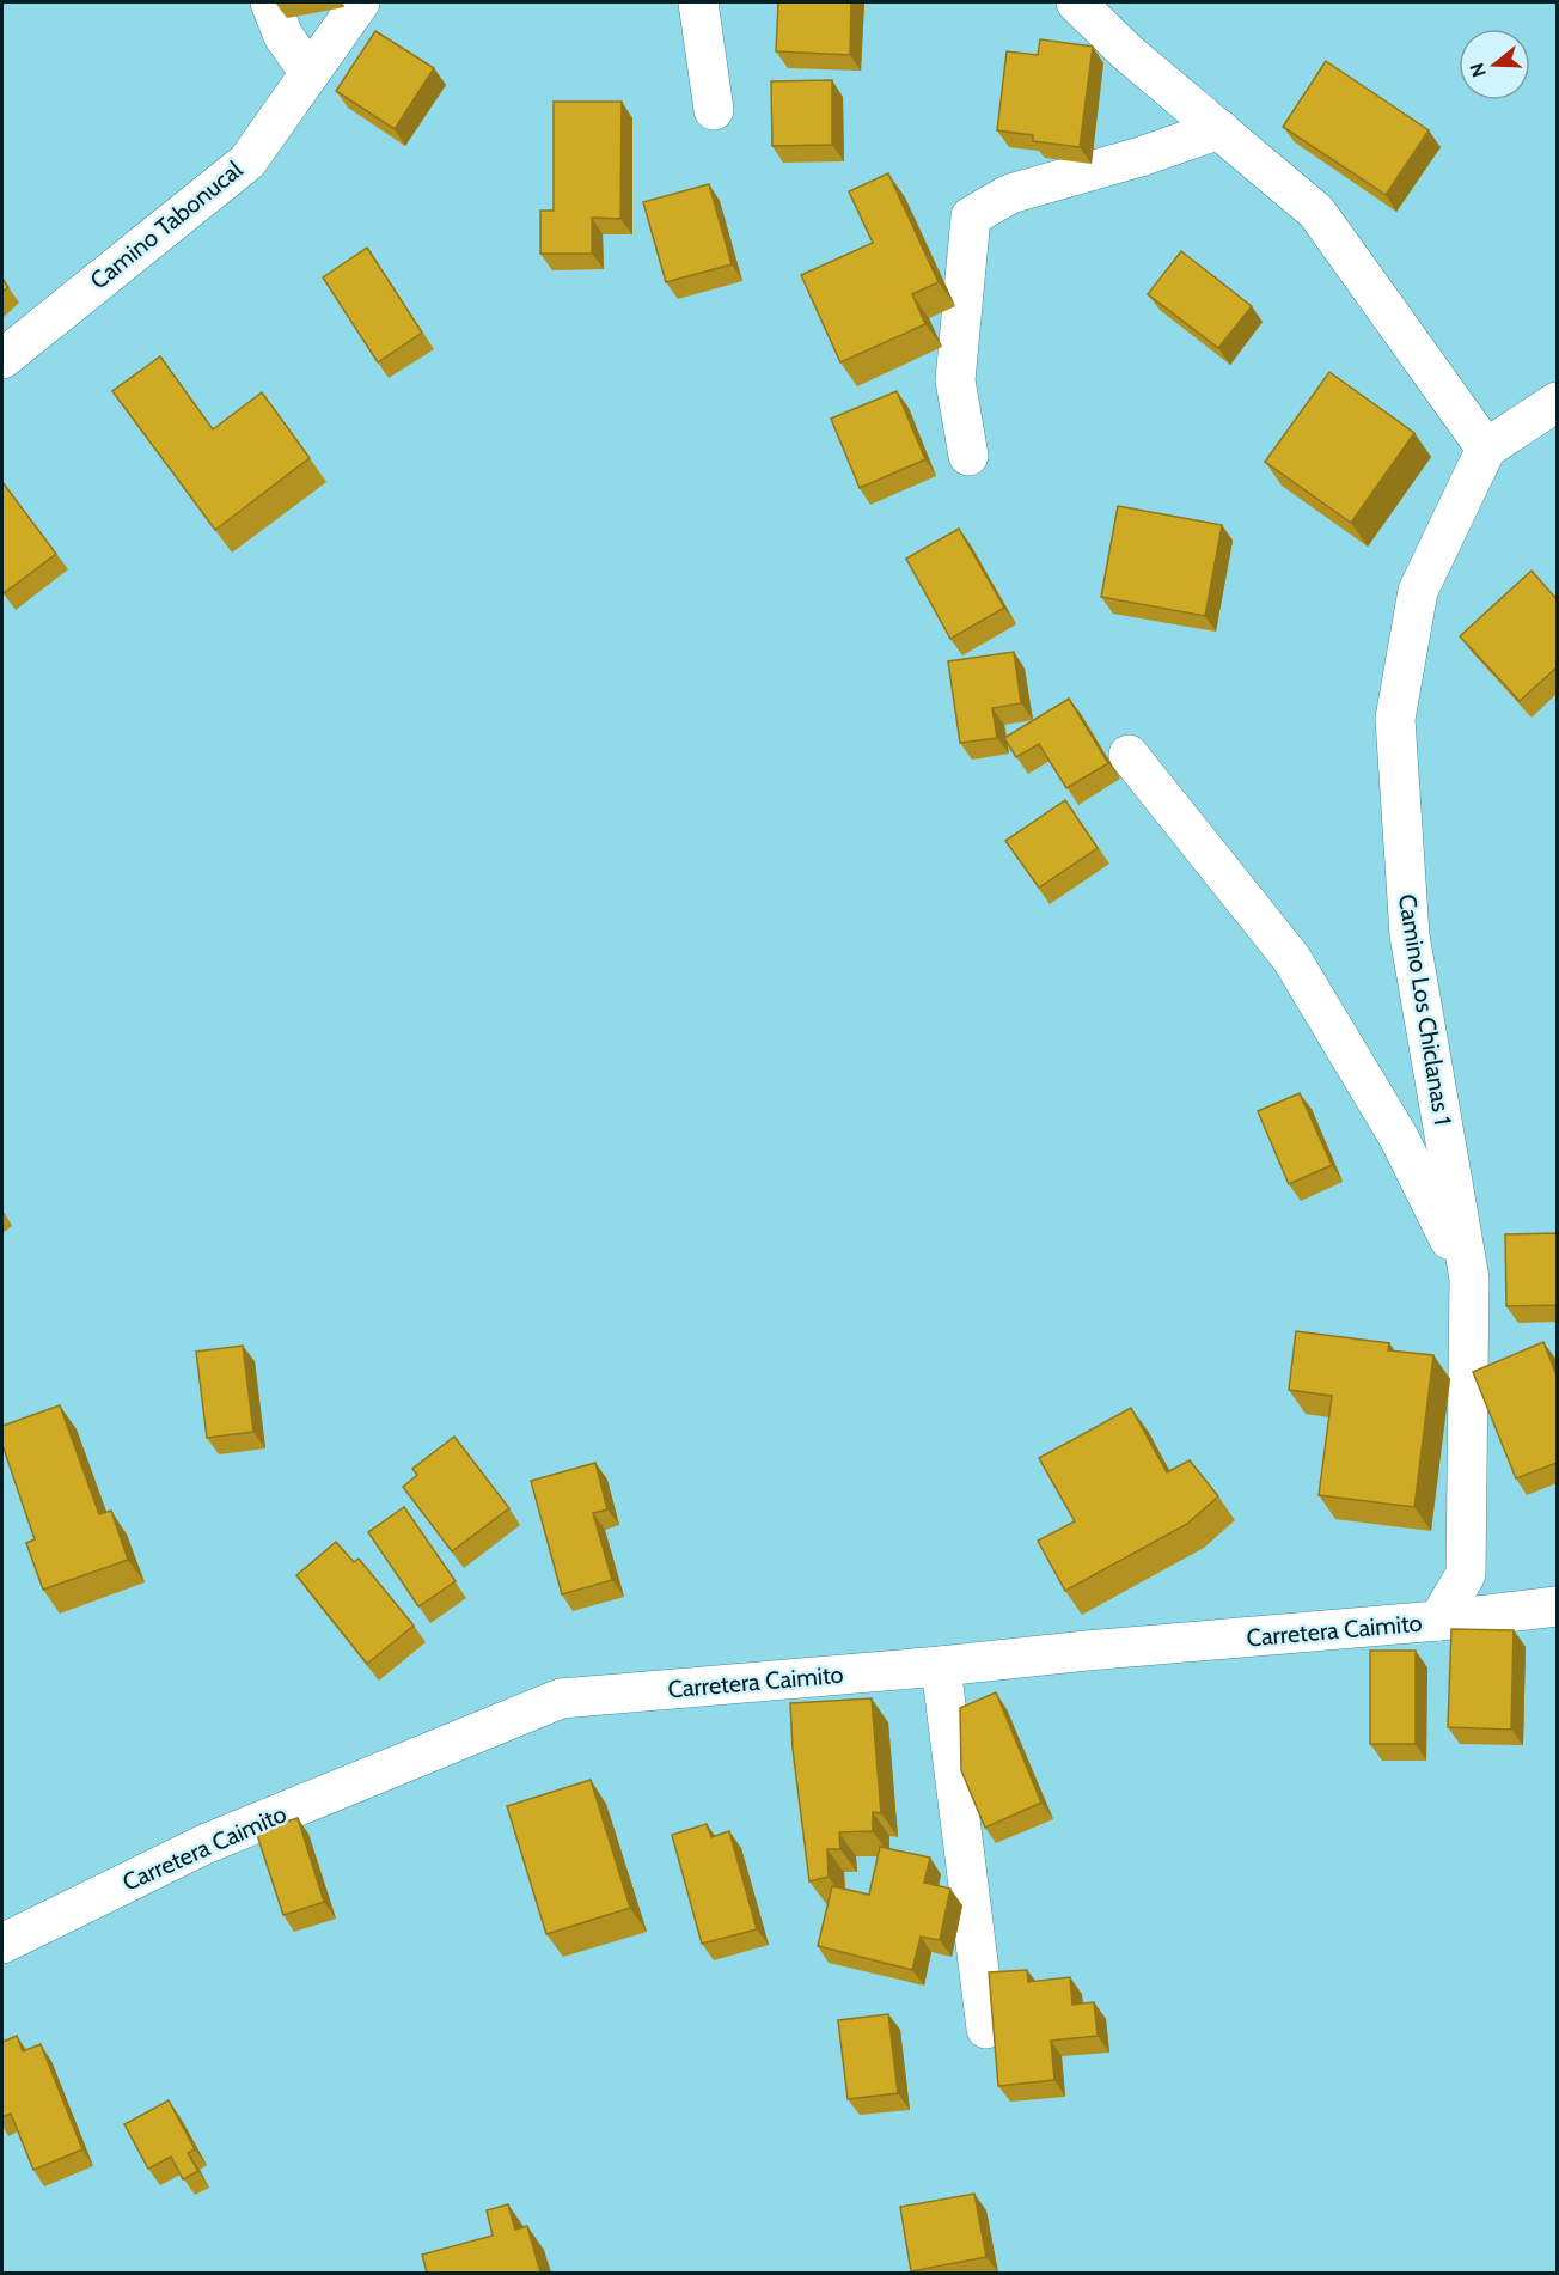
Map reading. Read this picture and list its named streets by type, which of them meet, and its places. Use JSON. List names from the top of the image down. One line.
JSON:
{"streets":{"street":["Camino Tabonucal","Camino Los Chiclanas 1","Carretera Caimito"]},"crossings":[["Camino Los Chiclanas 1","Carretera Caimito"]],"north":"left"}
